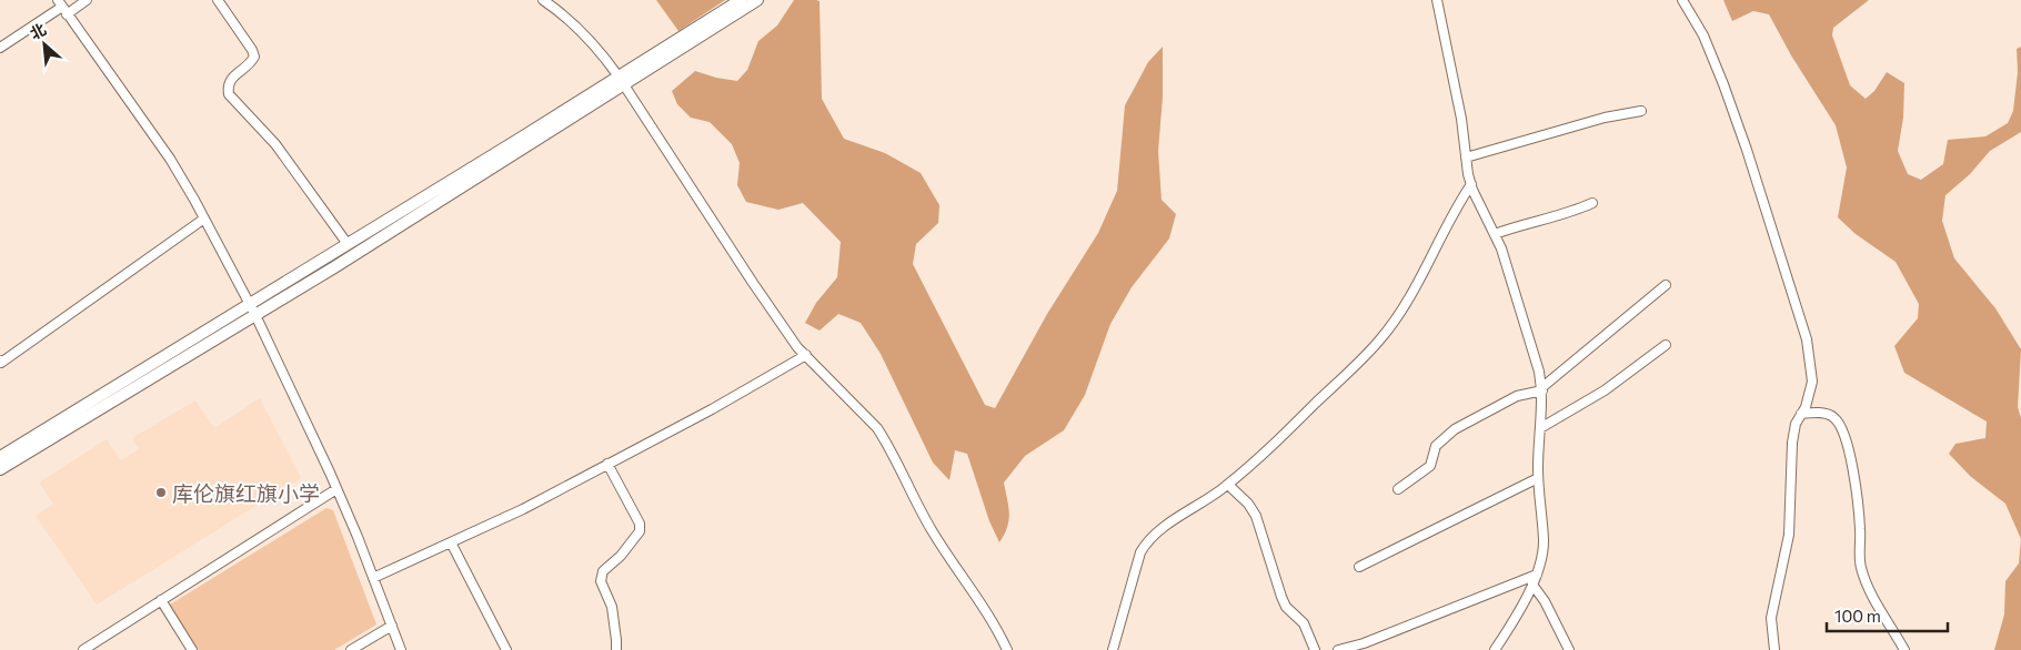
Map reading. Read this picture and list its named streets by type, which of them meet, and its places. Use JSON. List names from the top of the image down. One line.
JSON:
{"places":["库伦旗红旗小学"],"scale_bar":"100 m","north":"top left"}
